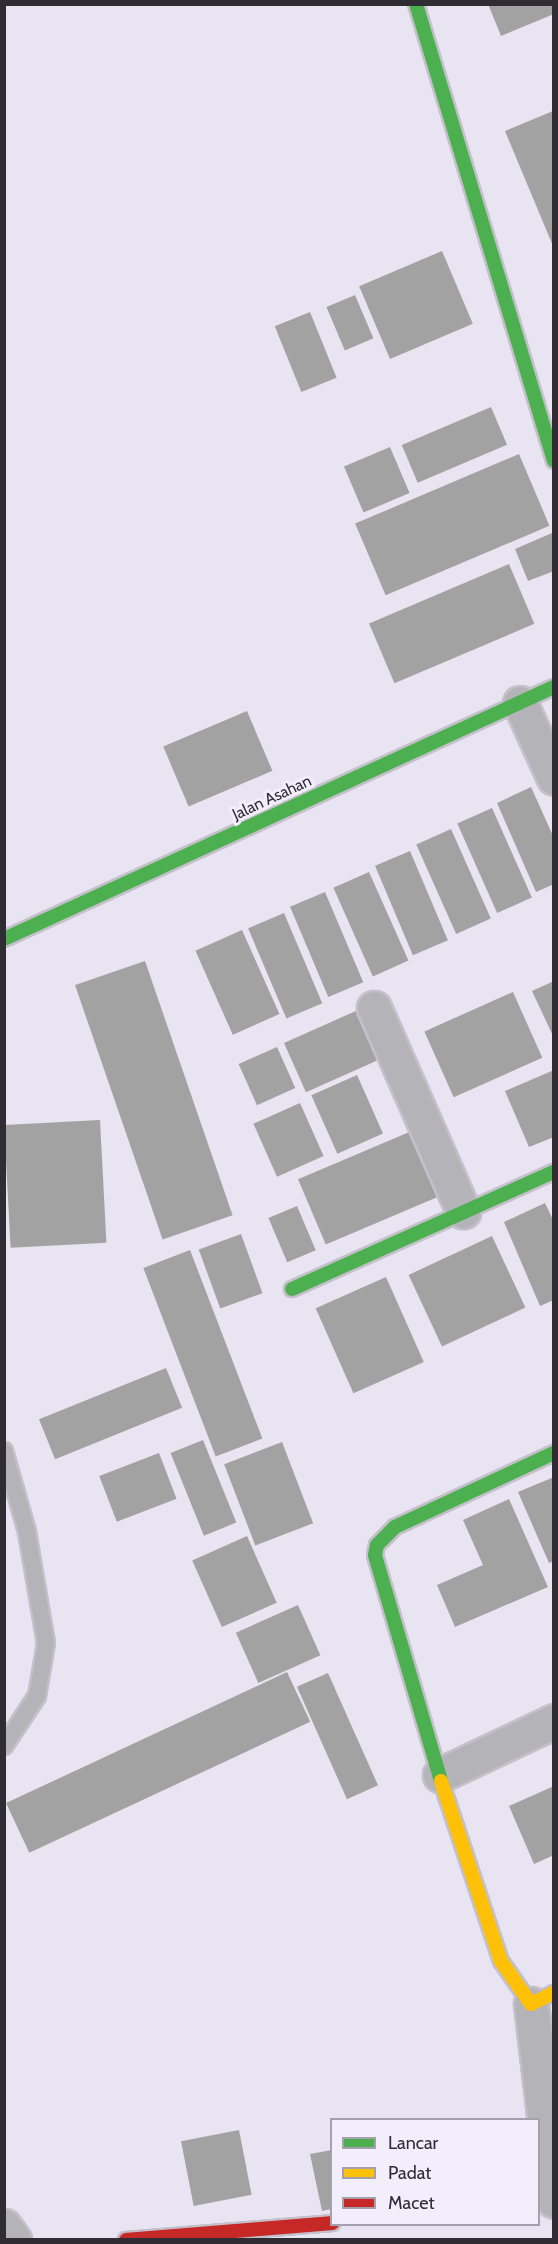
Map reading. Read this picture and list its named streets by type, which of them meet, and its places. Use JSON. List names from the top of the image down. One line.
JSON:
{"streets":{"street":["Jalan Asahan"]},"legend":["Lancar","Padat","Macet"]}
